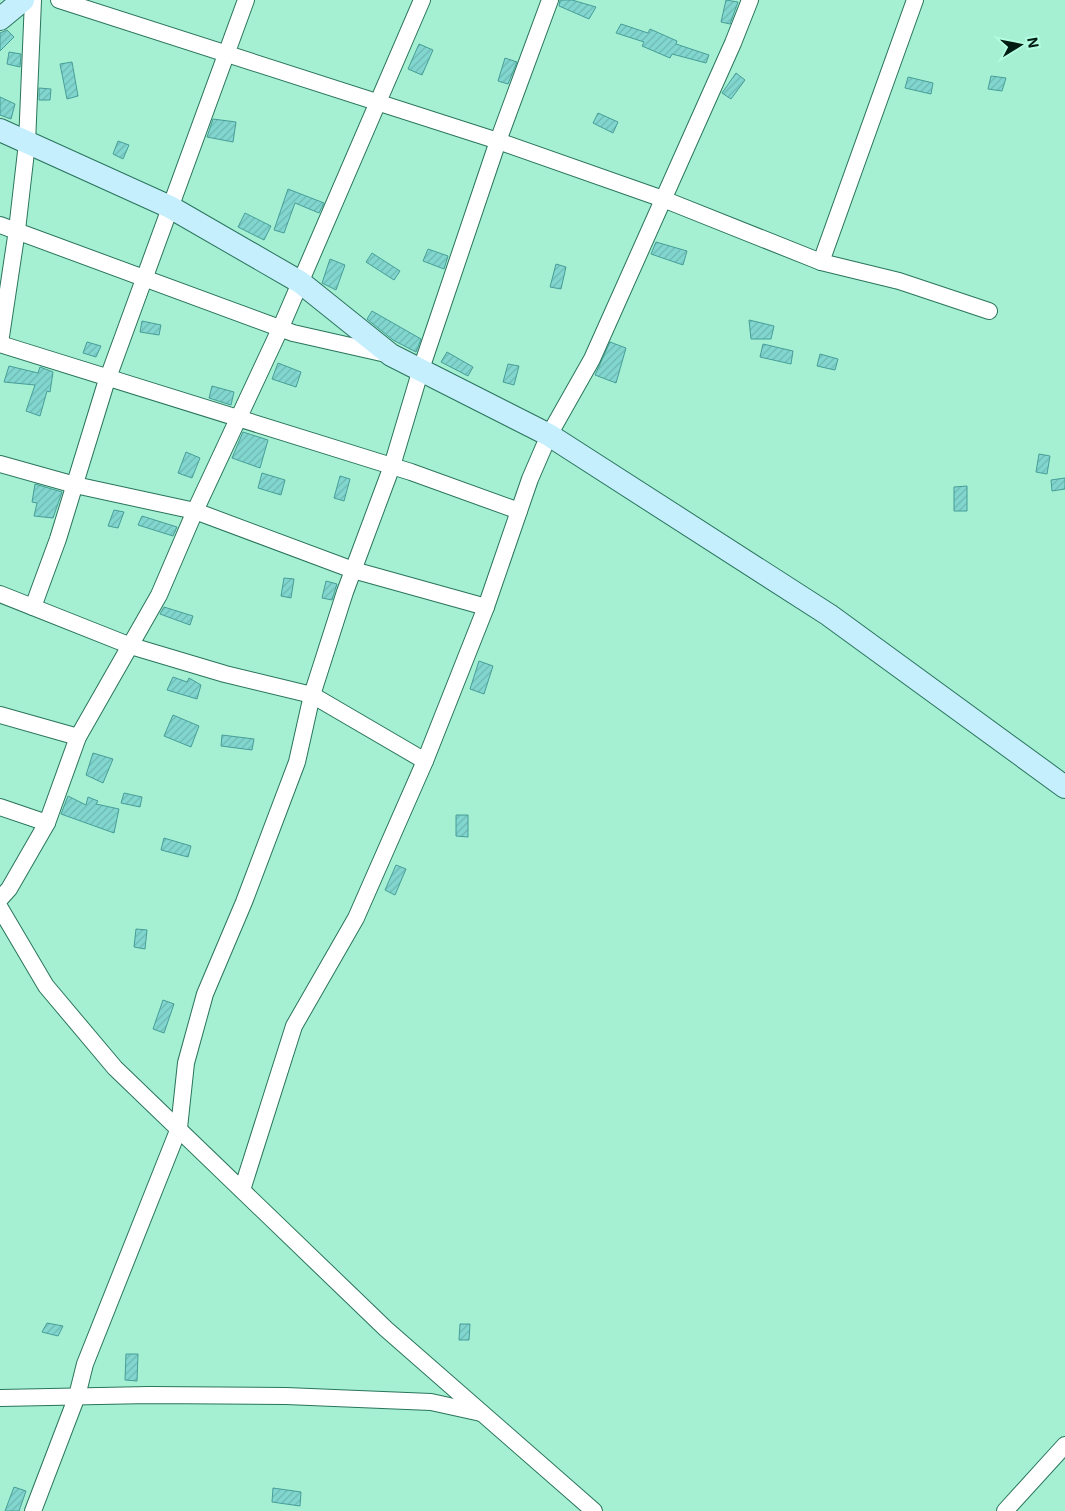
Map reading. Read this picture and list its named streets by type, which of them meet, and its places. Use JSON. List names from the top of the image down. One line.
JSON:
{"north":"right"}
